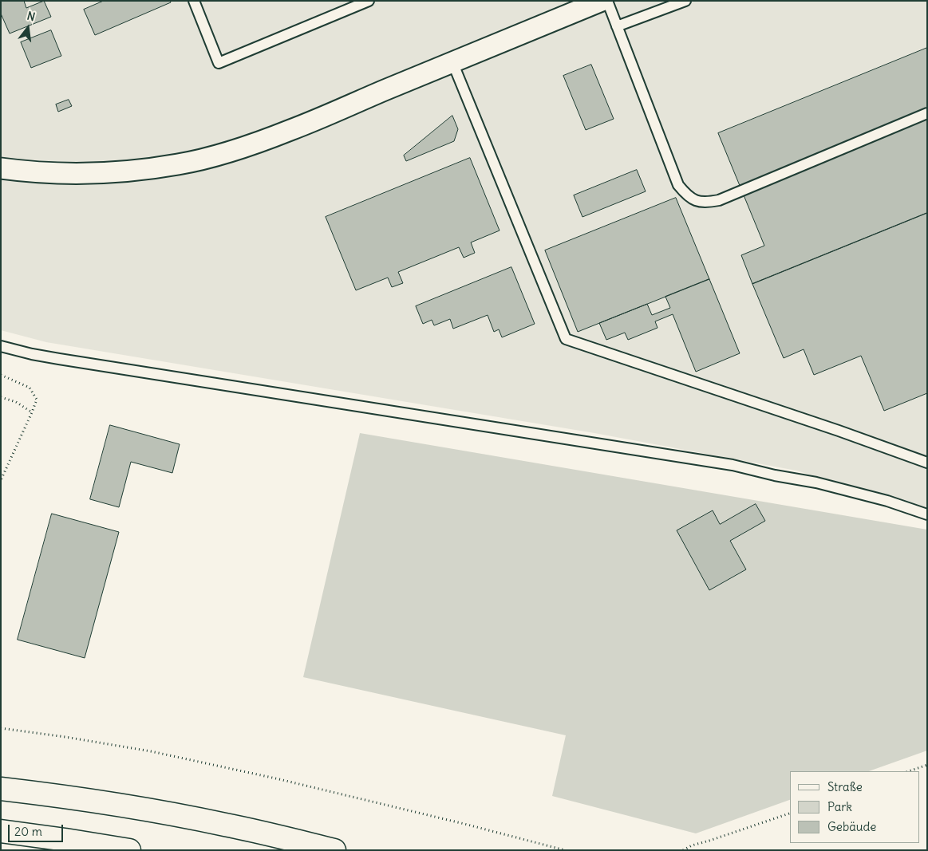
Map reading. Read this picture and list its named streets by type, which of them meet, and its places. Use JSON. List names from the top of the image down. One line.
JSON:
{"legend":["Straße","Park","Gebäude"],"scale_bar":"20 m","north":"top"}
